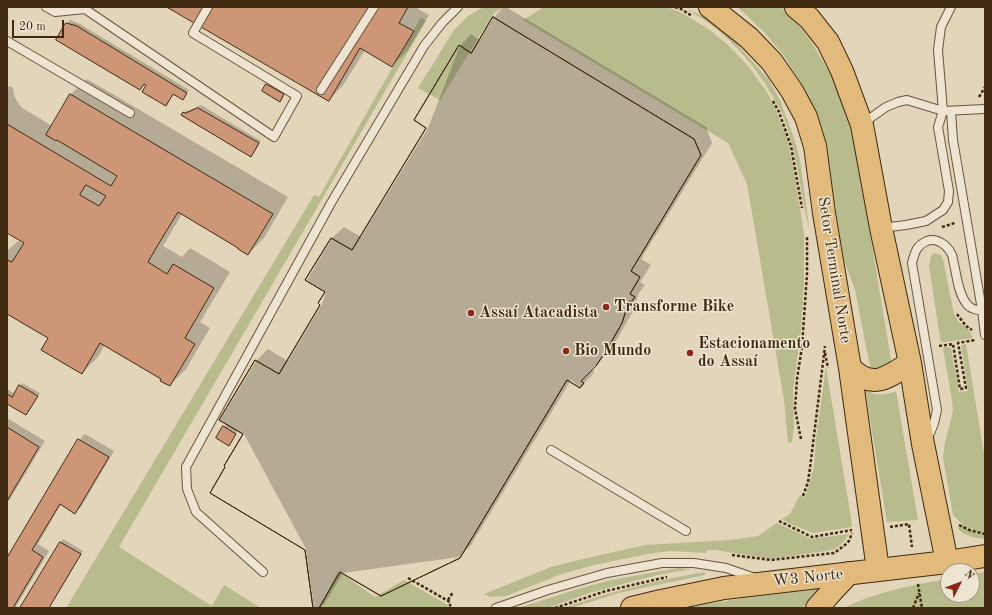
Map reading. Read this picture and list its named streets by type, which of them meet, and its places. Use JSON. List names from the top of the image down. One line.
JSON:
{"streets":{"main road":["Setor Terminal Norte","W3 Norte"]},"crossings":[["Setor Terminal Norte","W3 Norte"]],"places":["Transforme Bike","Assaí Atacadista","Bio Mundo","Estacionamento do Assaí"],"scale_bar":"20 m","north":"top right"}
